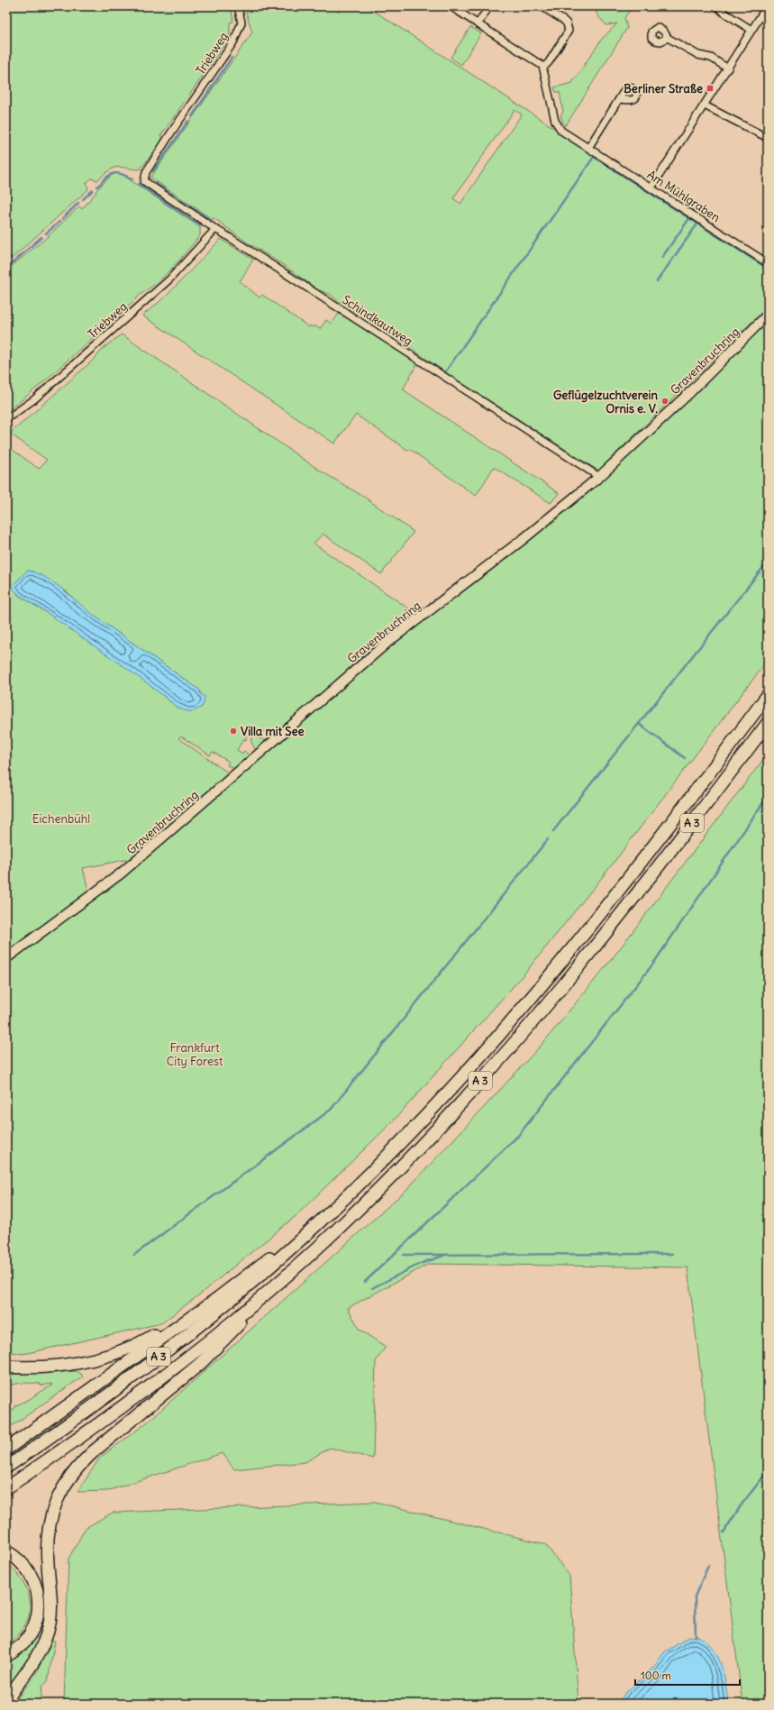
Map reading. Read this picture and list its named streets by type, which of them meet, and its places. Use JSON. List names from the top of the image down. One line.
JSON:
{"streets":{"highway":["A 3"],"street":["Triebweg","Am Mühlgraben","Schindkautweg","Gravenbruchring"]},"crossings":[["Triebweg","Schindkautweg"],["Schindkautweg","Gravenbruchring"]],"parks":["Eichenbühl","Frankfurt City Forest"],"places":{"transit":["Berliner Straße"],"other":["Geflügelzuchtverein Ornis e. V.","Villa mit See"]},"scale_bar":"100 m"}
